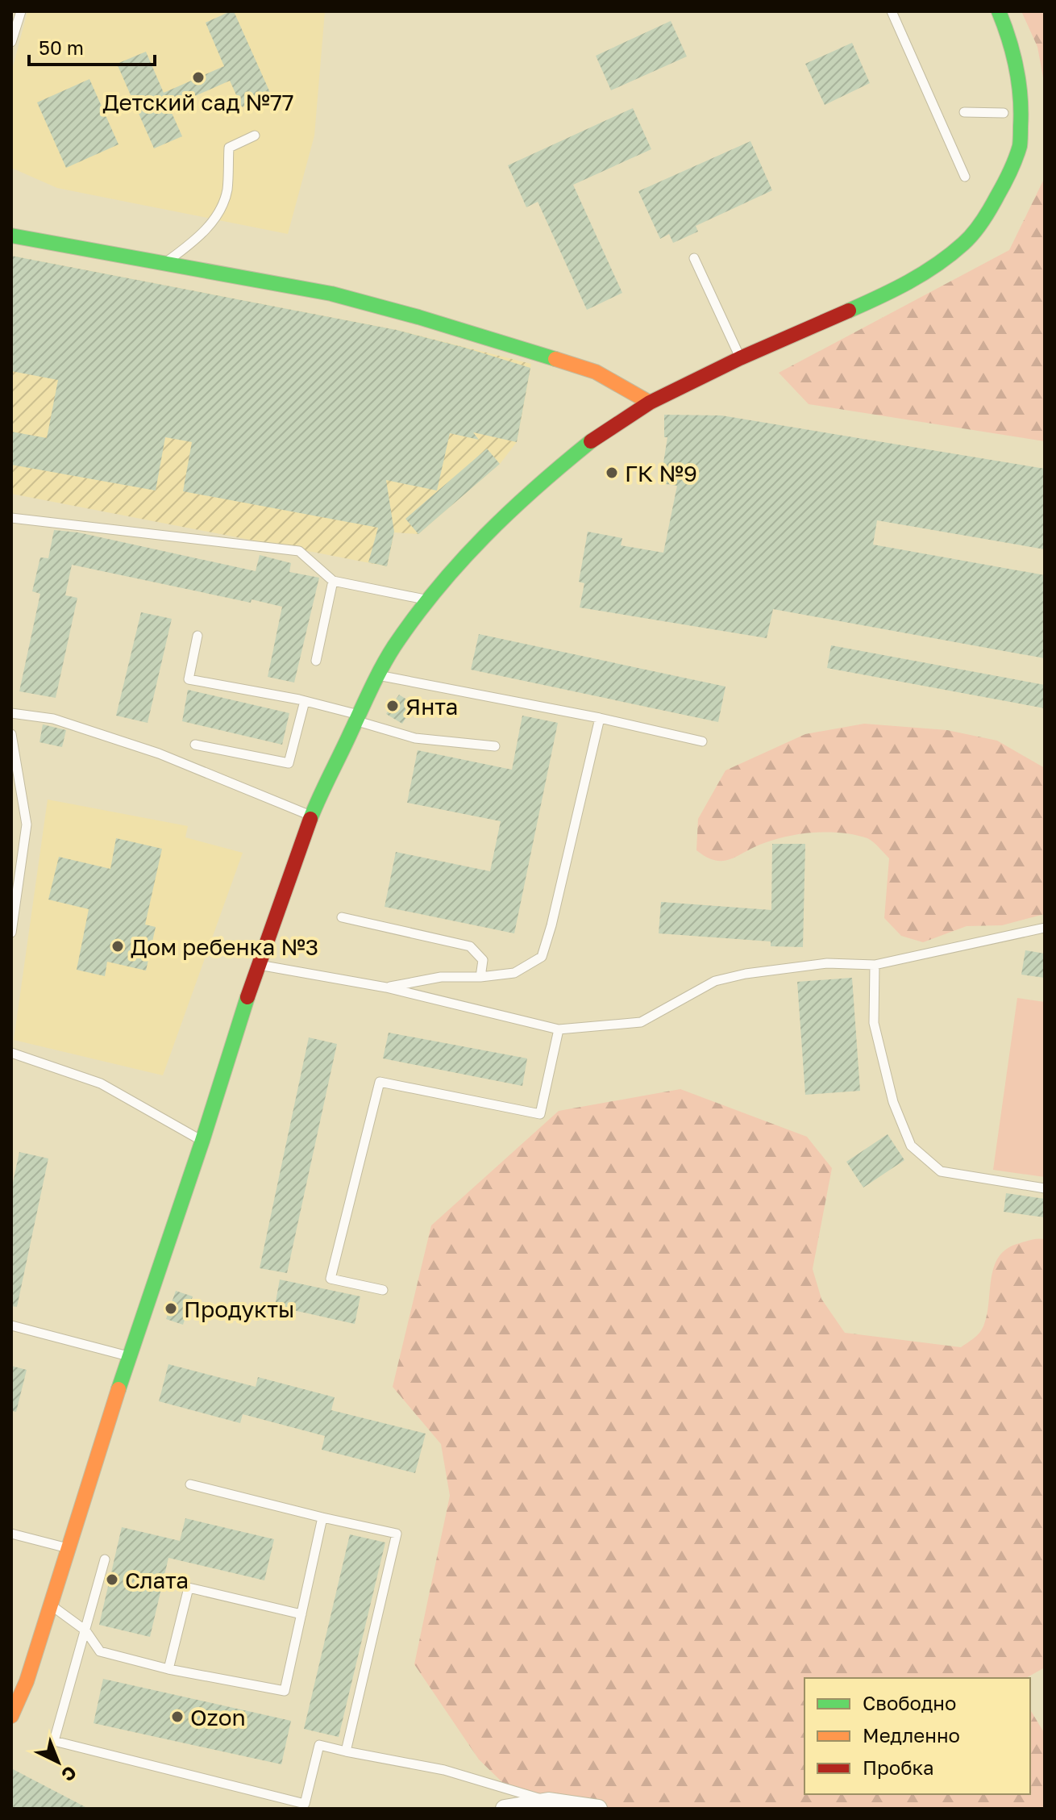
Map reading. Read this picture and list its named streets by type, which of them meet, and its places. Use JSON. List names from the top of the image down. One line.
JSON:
{"places":["Детский сад №77","ГК №9","Янта","Дом ребенка №3","Продукты","Слата","Ozon"],"legend":["Свободно","Медленно","Пробка"],"scale_bar":"50 m","north":"bottom right"}
